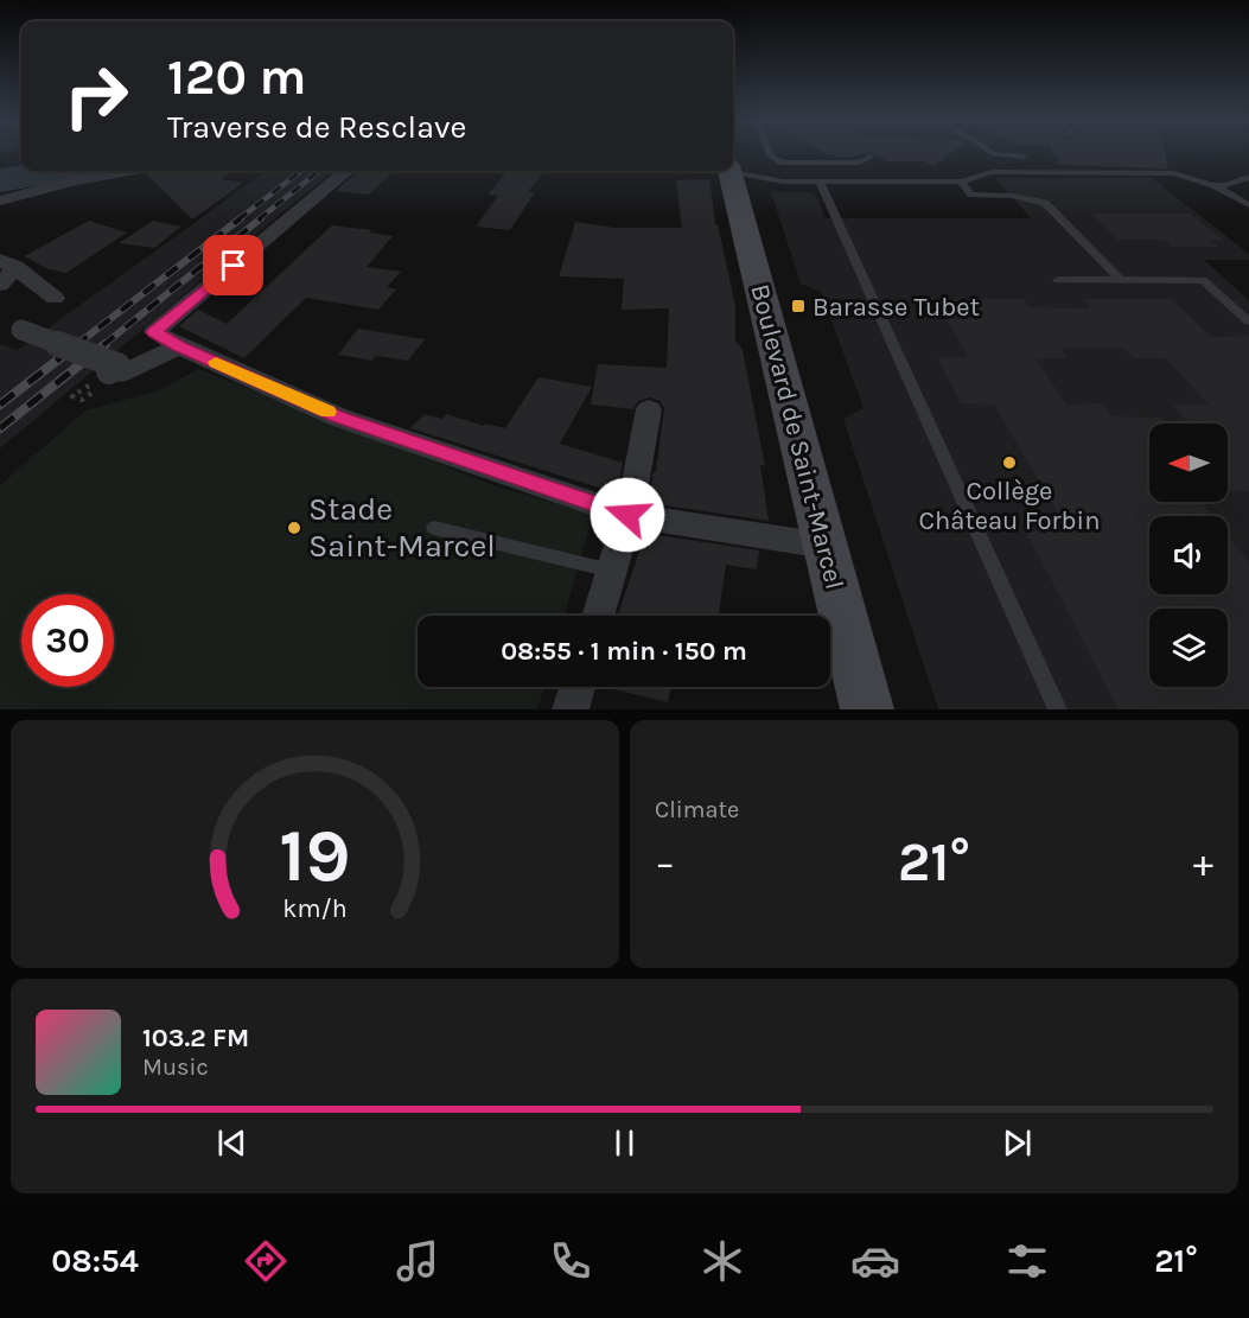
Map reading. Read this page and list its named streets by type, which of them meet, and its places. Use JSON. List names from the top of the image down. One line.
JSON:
{"streets":{"street":["Boulevard de Saint-Marcel"]},"places":{"transit":["Barasse Tubet"],"other":["Collège Château Forbin","Stade Saint-Marcel"]},"north":"left","page":{"turn":["120 m","Traverse de Resclave"],"limit":"30","trip":"08:55 · 1 min · 150 m","tile":"Climate","heat":["−","21°","+"],"song":["103.2 FM","Music"],"tabs":["08:54","21°"],"gauge":["19","km/h"]}}
